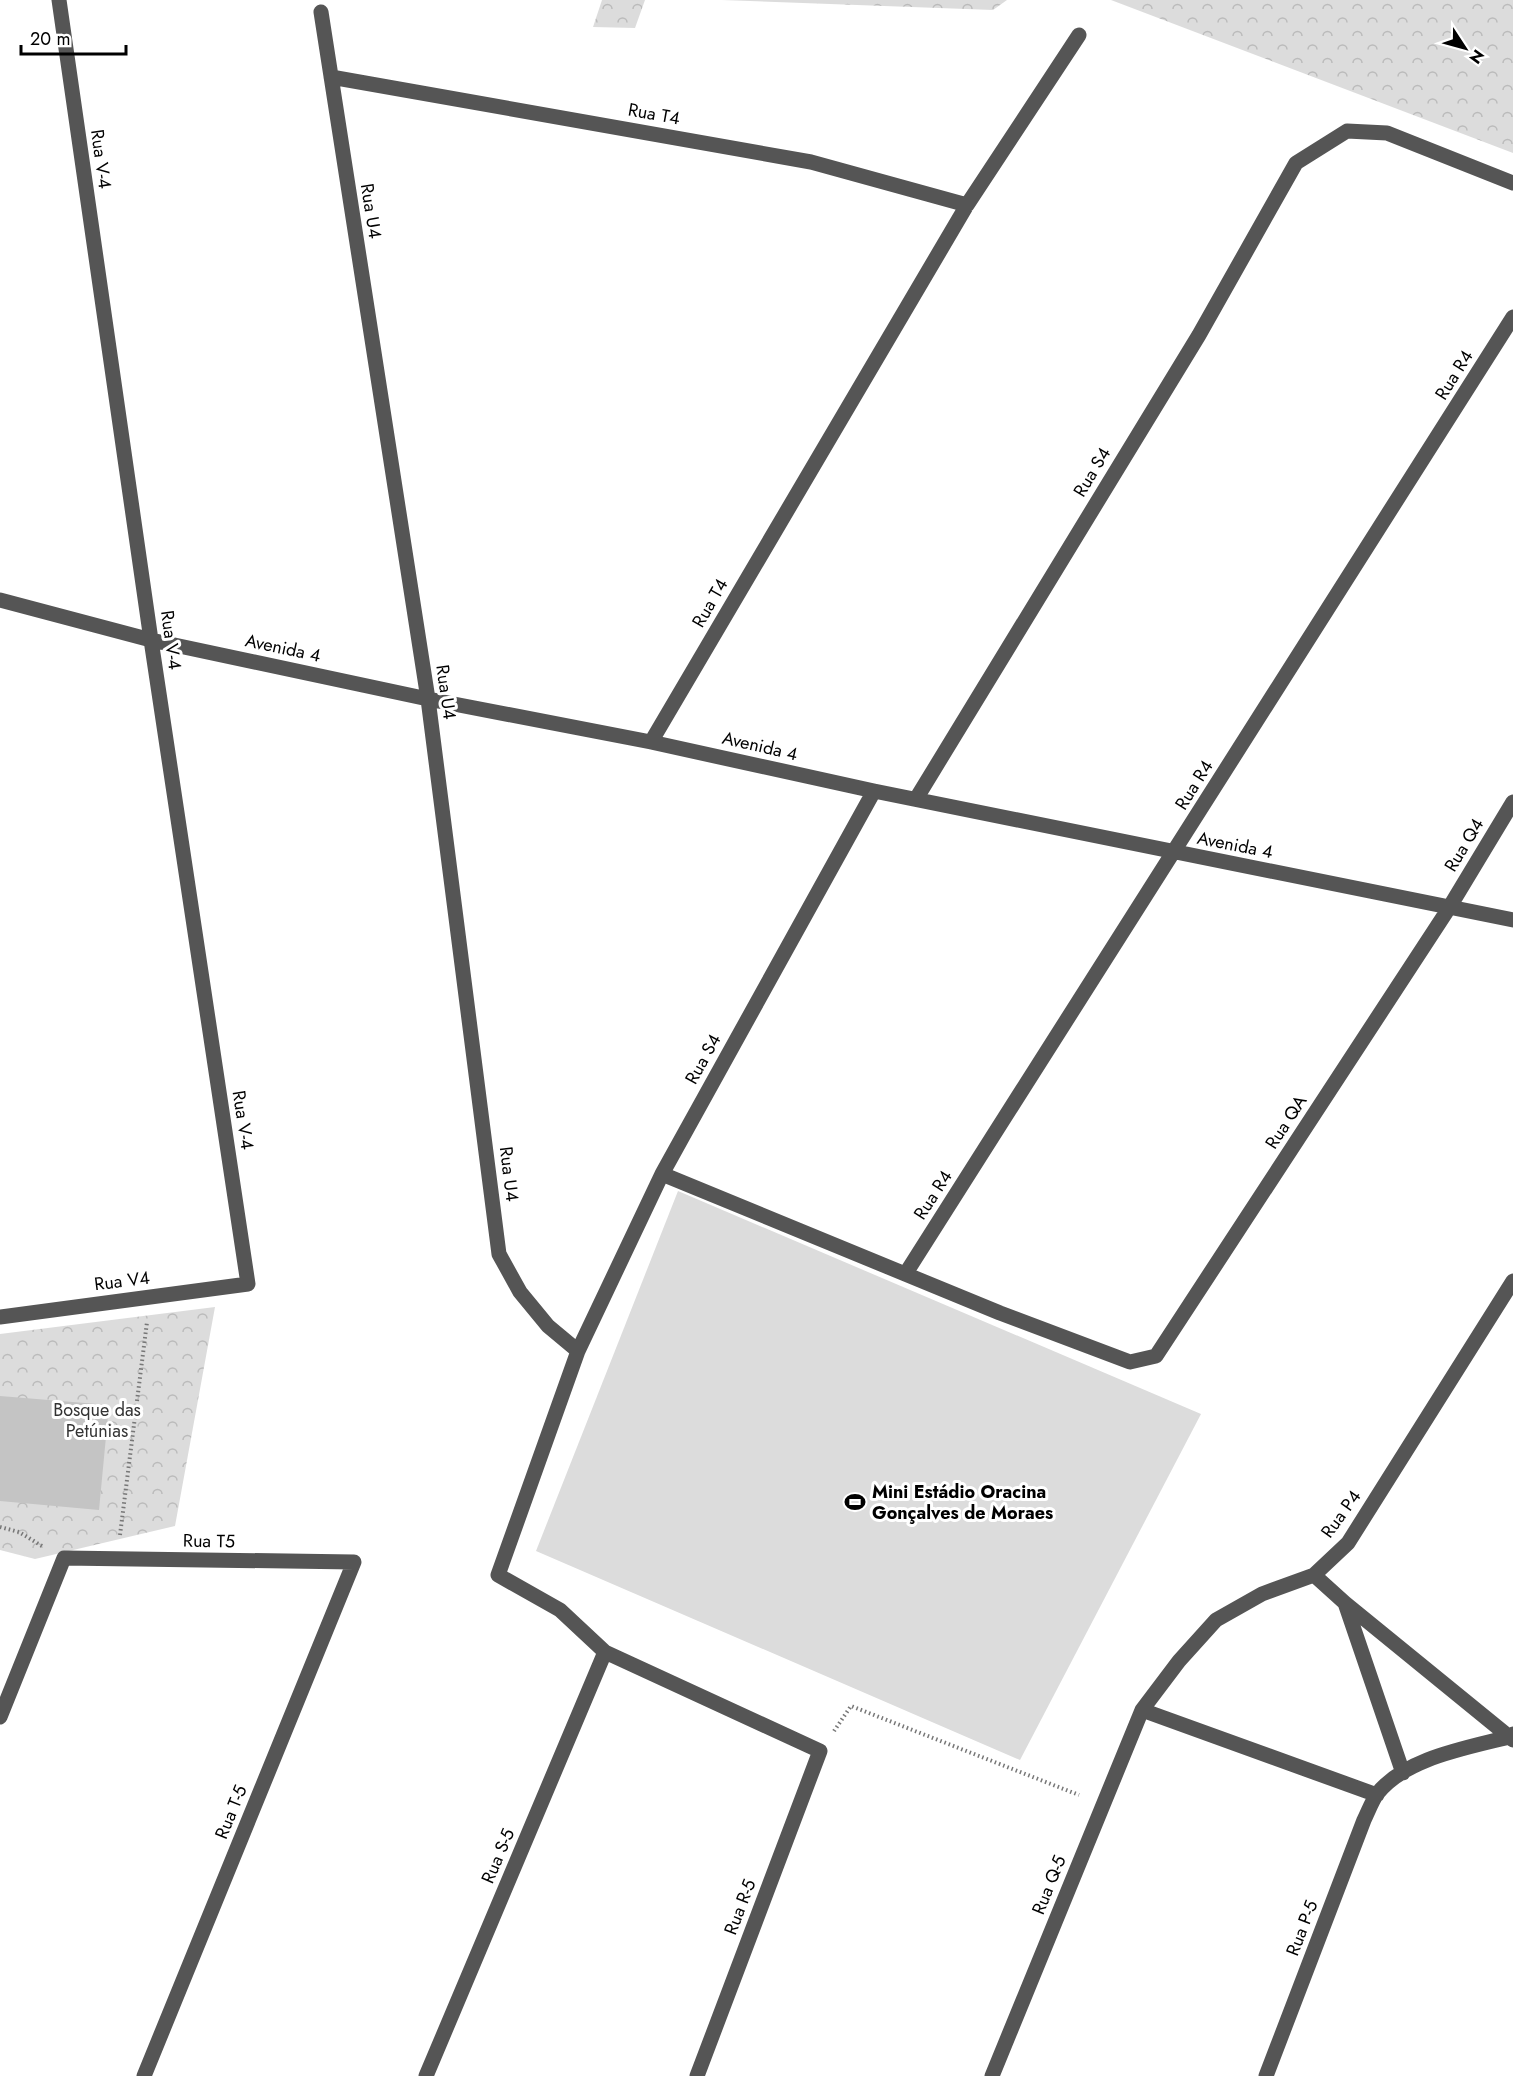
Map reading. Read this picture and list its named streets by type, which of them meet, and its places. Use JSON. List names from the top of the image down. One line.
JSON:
{"streets":{"street":["Rua T4","Rua V-4","Rua U4","Rua R4","Rua S4","Avenida 4","Rua Q4","Rua QA","Rua V4","Rua P4","Rua T5","Rua T-5","Rua S-5","Rua Q-5","Rua R-5","Rua P-5"]},"crossings":[["Rua T4","Rua U4"],["Rua T4","Avenida 4"],["Rua V-4","Avenida 4"],["Rua V-4","Rua V4"],["Rua U4","Rua S4"],["Rua U4","Avenida 4"],["Rua R4","Avenida 4"],["Rua R4","Rua QA"],["Rua S4","Avenida 4"],["Rua S4","Rua S-5"],["Avenida 4","Rua Q4"],["Avenida 4","Rua QA"],["Rua Q4","Rua QA"],["Rua P4","Rua Q-5"],["Rua T5","Rua T-5"]],"parks":["Bosque das Petúnias"],"places":{"sports":["Mini Estádio Oracina Gonçalves de Moraes"]},"scale_bar":"20 m","north":"bottom right"}
